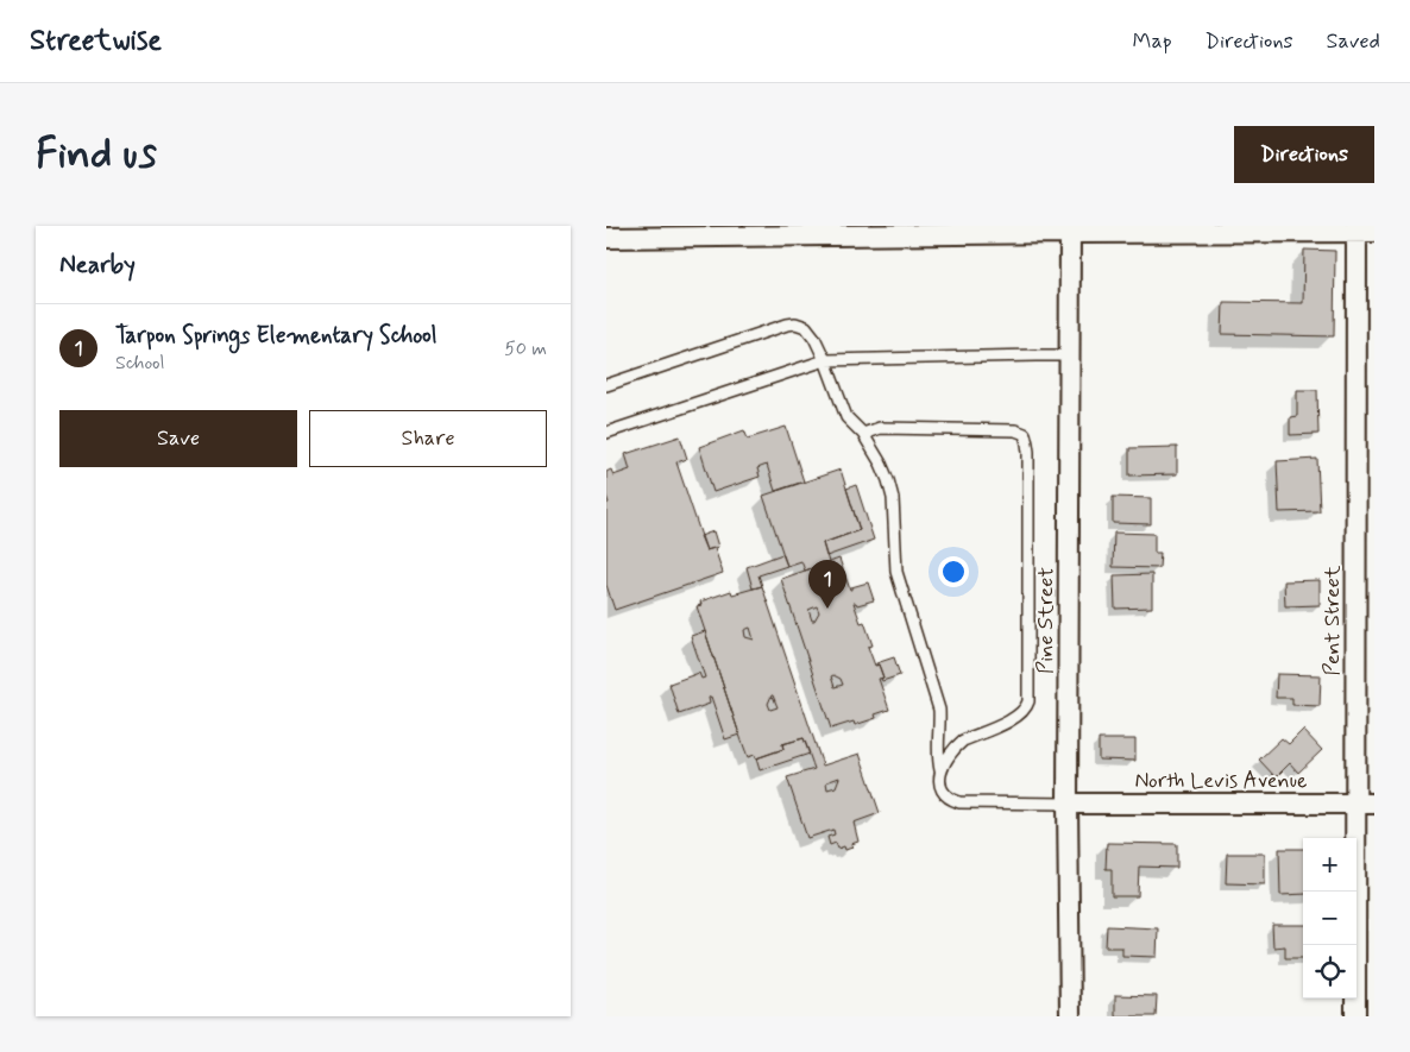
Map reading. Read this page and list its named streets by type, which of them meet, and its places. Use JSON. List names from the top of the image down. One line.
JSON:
{"streets":{"street":["Pine Street","Pent Street","North Levis Avenue"]},"crossings":[["Pine Street","North Levis Avenue"],["Pent Street","North Levis Avenue"]],"page":{"header":"Streetwise","nav":["Map","Directions","Saved"],"buttons":["Directions",["Save","Share"]],"title":"Find us","heading":"Nearby","list":[{"mark":"1","name":"Tarpon Springs Elementary School","note":"School","value":"50 m"}],"pins":"1","map_buttons":["+","−"]}}
